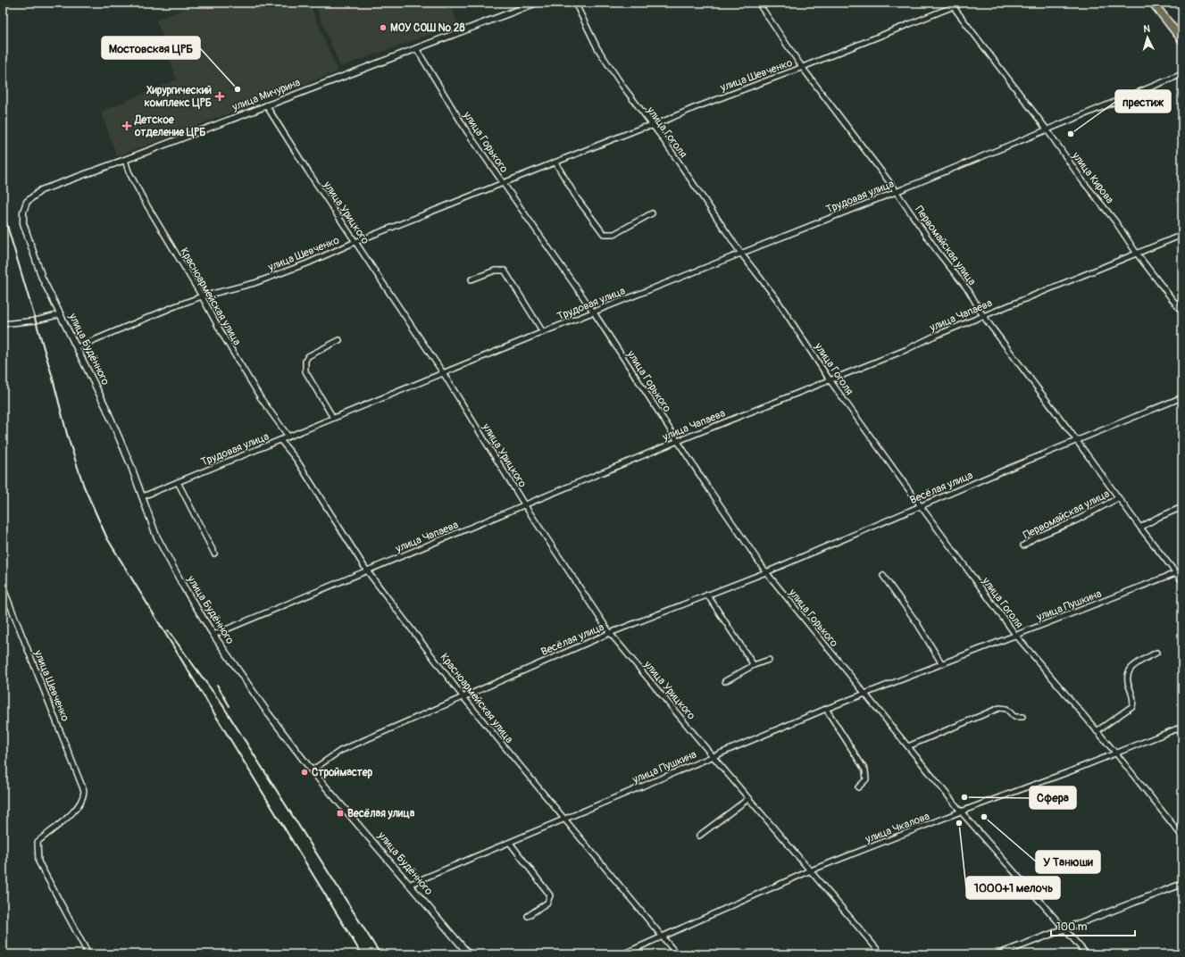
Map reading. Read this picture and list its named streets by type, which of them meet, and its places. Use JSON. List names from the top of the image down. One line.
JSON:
{"streets":{"street":["улица Шевченко","улица Мичурина","улица Гоголя","улица Горького","улица Кирова","Трудовая улица","улица Урицкого","Первомайская улица","Красноармейская улица","улица Чапаева","улица Будённого","Весёлая улица","улица Пушкина","улица Чкалова"]},"crossings":[["улица Шевченко","улица Гоголя"],["улица Шевченко","улица Горького"],["улица Шевченко","улица Кирова"],["улица Шевченко","улица Урицкого"],["улица Шевченко","Первомайская улица"],["улица Шевченко","Красноармейская улица"],["улица Шевченко","улица Будённого"],["улица Мичурина","улица Горького"],["улица Мичурина","улица Урицкого"],["улица Мичурина","Красноармейская улица"],["улица Мичурина","улица Будённого"],["улица Гоголя","Трудовая улица"],["улица Гоголя","улица Чапаева"],["улица Гоголя","Весёлая улица"],["улица Гоголя","улица Пушкина"],["улица Гоголя","улица Чкалова"],["улица Горького","Трудовая улица"],["улица Горького","улица Чапаева"],["улица Горького","Весёлая улица"],["улица Горького","улица Пушкина"],["улица Горького","улица Чкалова"],["улица Кирова","Трудовая улица"],["улица Кирова","улица Чапаева"],["Трудовая улица","улица Урицкого"],["Трудовая улица","Первомайская улица"],["Трудовая улица","Красноармейская улица"],["Трудовая улица","улица Будённого"],["улица Урицкого","улица Чапаева"],["улица Урицкого","Весёлая улица"],["улица Урицкого","улица Пушкина"],["улица Урицкого","улица Чкалова"],["Первомайская улица","улица Чапаева"],["Первомайская улица","Весёлая улица"],["Первомайская улица","улица Пушкина"],["Красноармейская улица","улица Чапаева"],["Красноармейская улица","Весёлая улица"],["Красноармейская улица","улица Пушкина"],["Красноармейская улица","улица Чкалова"],["улица Чапаева","улица Будённого"],["улица Будённого","Весёлая улица"],["улица Будённого","улица Пушкина"]],"places":{"other":["МОУ СОШ № 28","Мостовская ЦРБ","престиж","Строймастер","Сфера","У Танюши","1000+1 мелочь"],"health":["Хирургический комплекс ЦРБ","Детское отделение ЦРБ"],"transit":["Весёлая улица"]},"scale_bar":"100 m","north":"top"}
